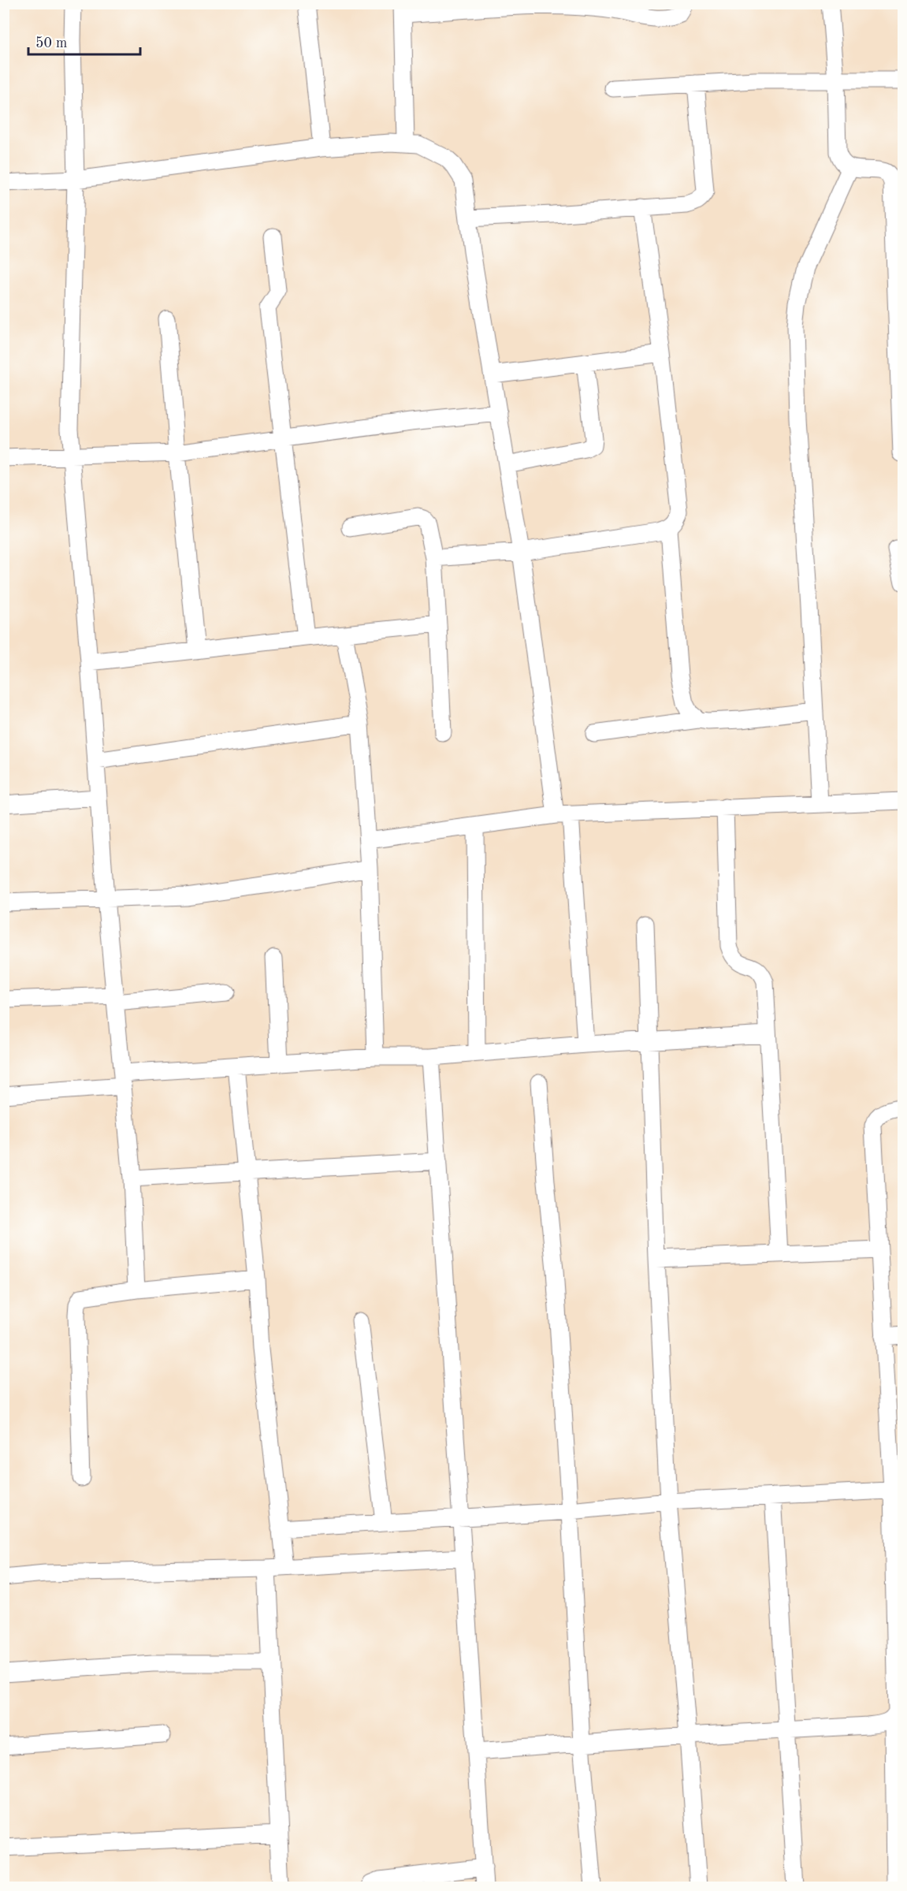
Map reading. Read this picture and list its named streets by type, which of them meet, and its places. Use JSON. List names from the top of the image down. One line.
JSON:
{"scale_bar":"50 m"}
